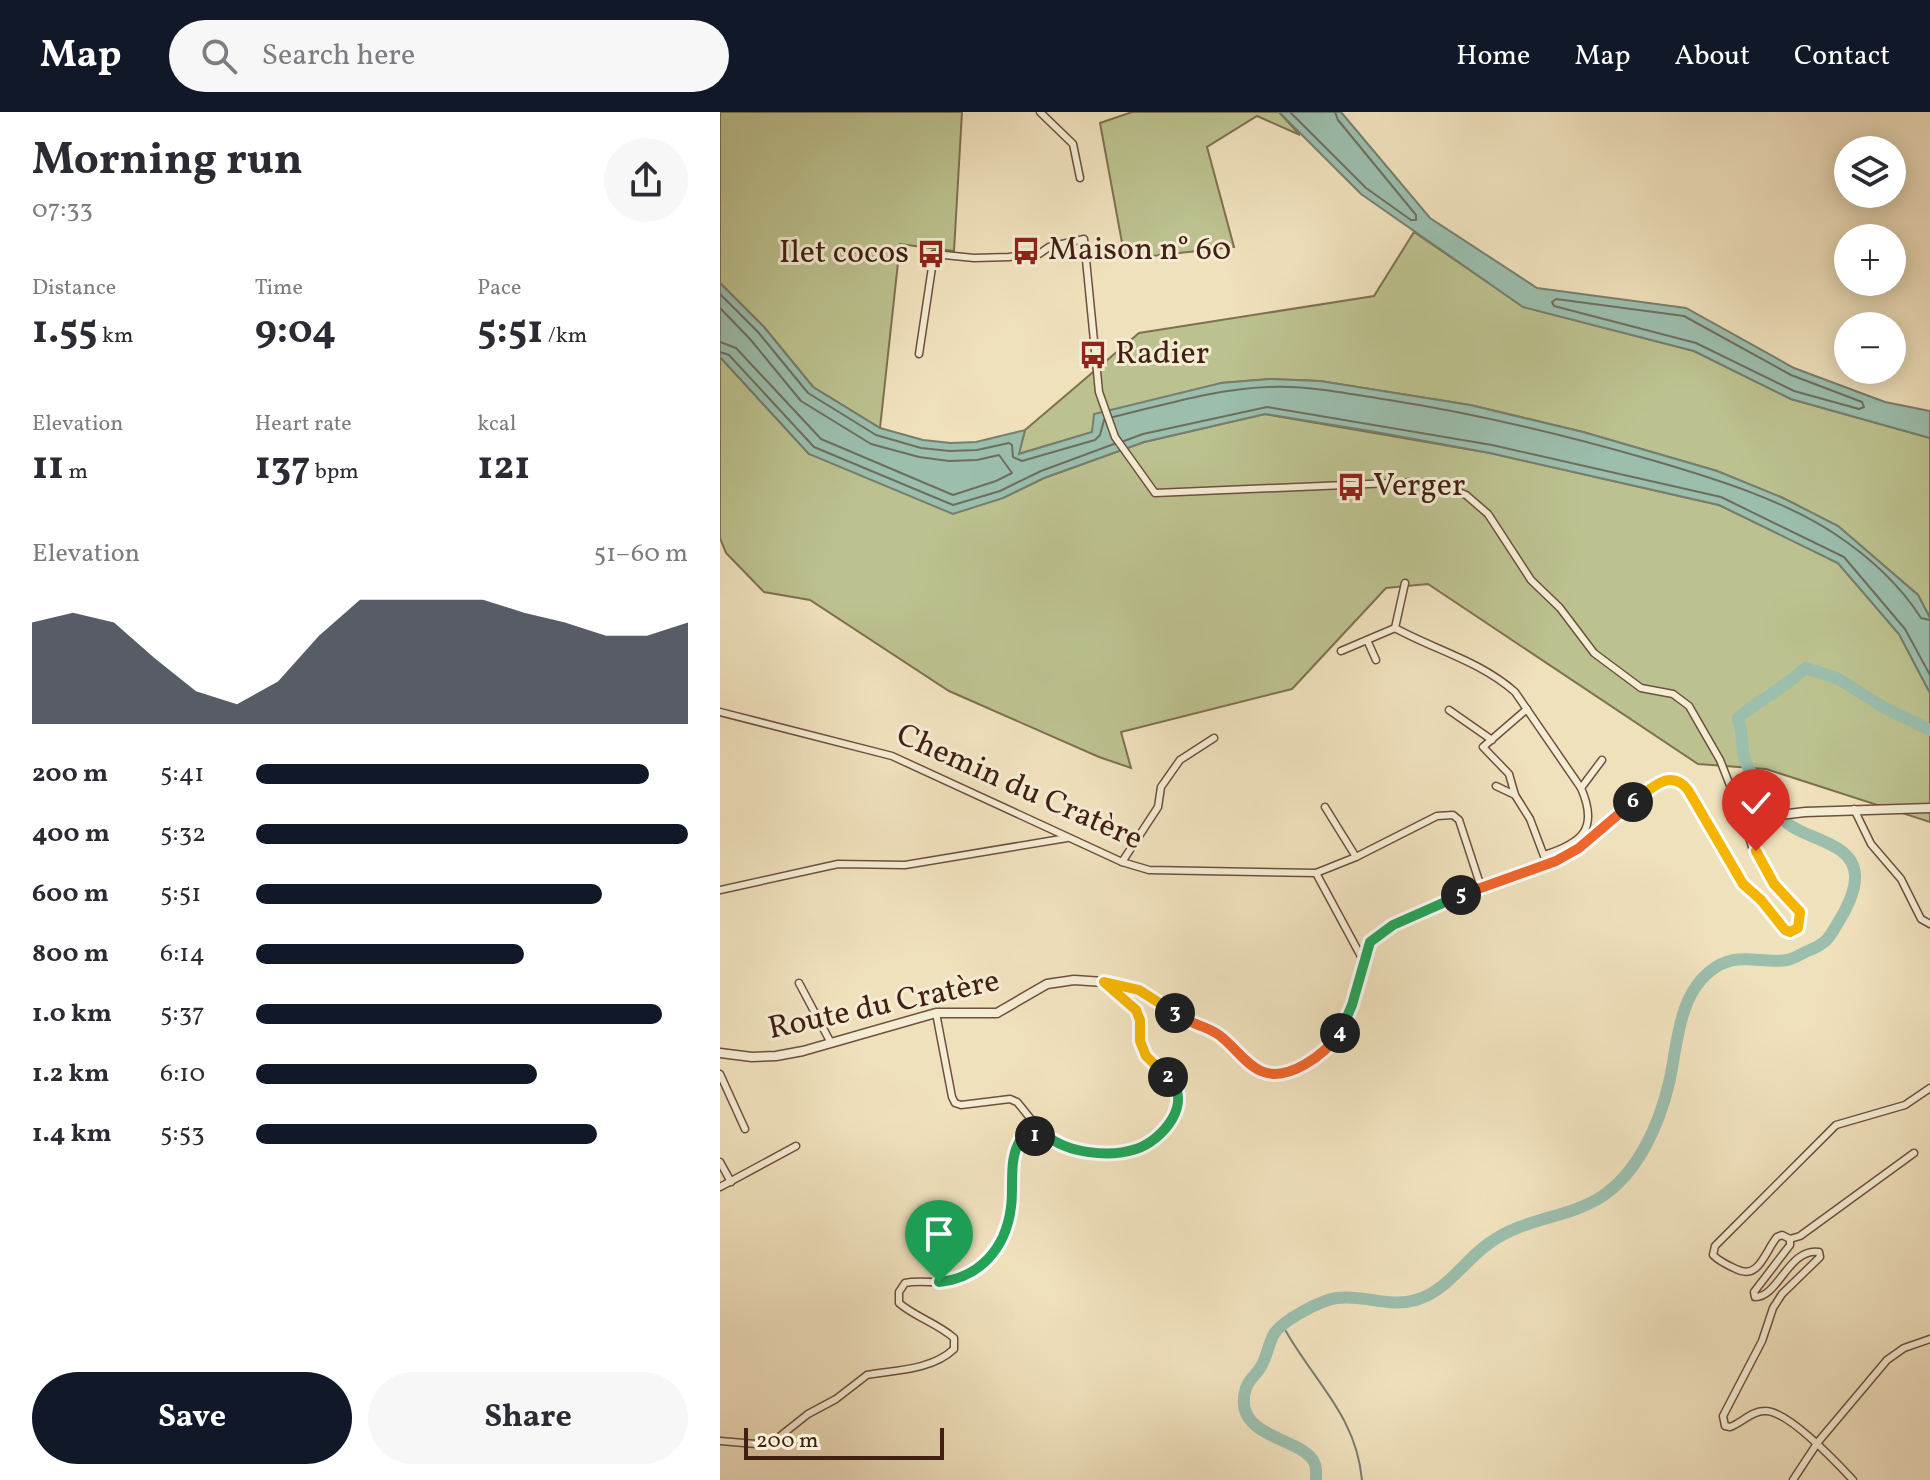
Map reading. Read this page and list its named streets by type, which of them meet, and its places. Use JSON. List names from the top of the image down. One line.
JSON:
{"streets":{"street":["Chemin du Cratère","Route du Cratère"]},"crossings":[["Chemin du Cratère","Route du Cratère"]],"places":{"bus stop":["Maison n° 60","Ilet cocos","Radier","Verger"]},"scale_bar":"200 m","page":{"header":"Map","search":"Search here","nav":["Home","Map","About","Contact"],"heading":["Morning run","07:33"],"map_buttons":["+","−"],"stats":[["Distance","1.55 km"],["Time","9:04"],["Pace","5:51 /km"],["Elevation","11 m"],["Heart rate","137 bpm"],["kcal","121"]],"chart":["Elevation","51–60 m"],"list":[{"name":"200 m","note":"5:41"},{"name":"400 m","note":"5:32"},{"name":"600 m","note":"5:51"},{"name":"800 m","note":"6:14"},{"name":"1.0 km","note":"5:37"},{"name":"1.2 km","note":"6:10"},{"name":"1.4 km","note":"5:53"}],"pins":["6","5","3","4","2","1"],"buttons":["Save","Share"],"scale":"200 m"}}
